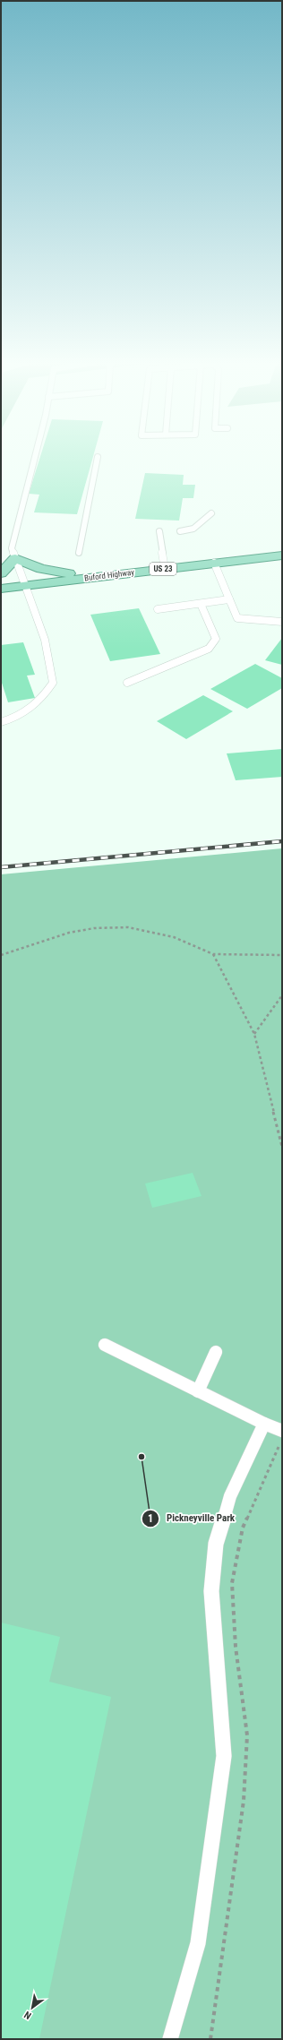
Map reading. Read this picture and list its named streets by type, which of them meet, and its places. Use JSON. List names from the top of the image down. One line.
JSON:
{"streets":{"main road":["US 23","Buford Highway"]},"places":["Pickneyville Park"],"north":"bottom left"}
